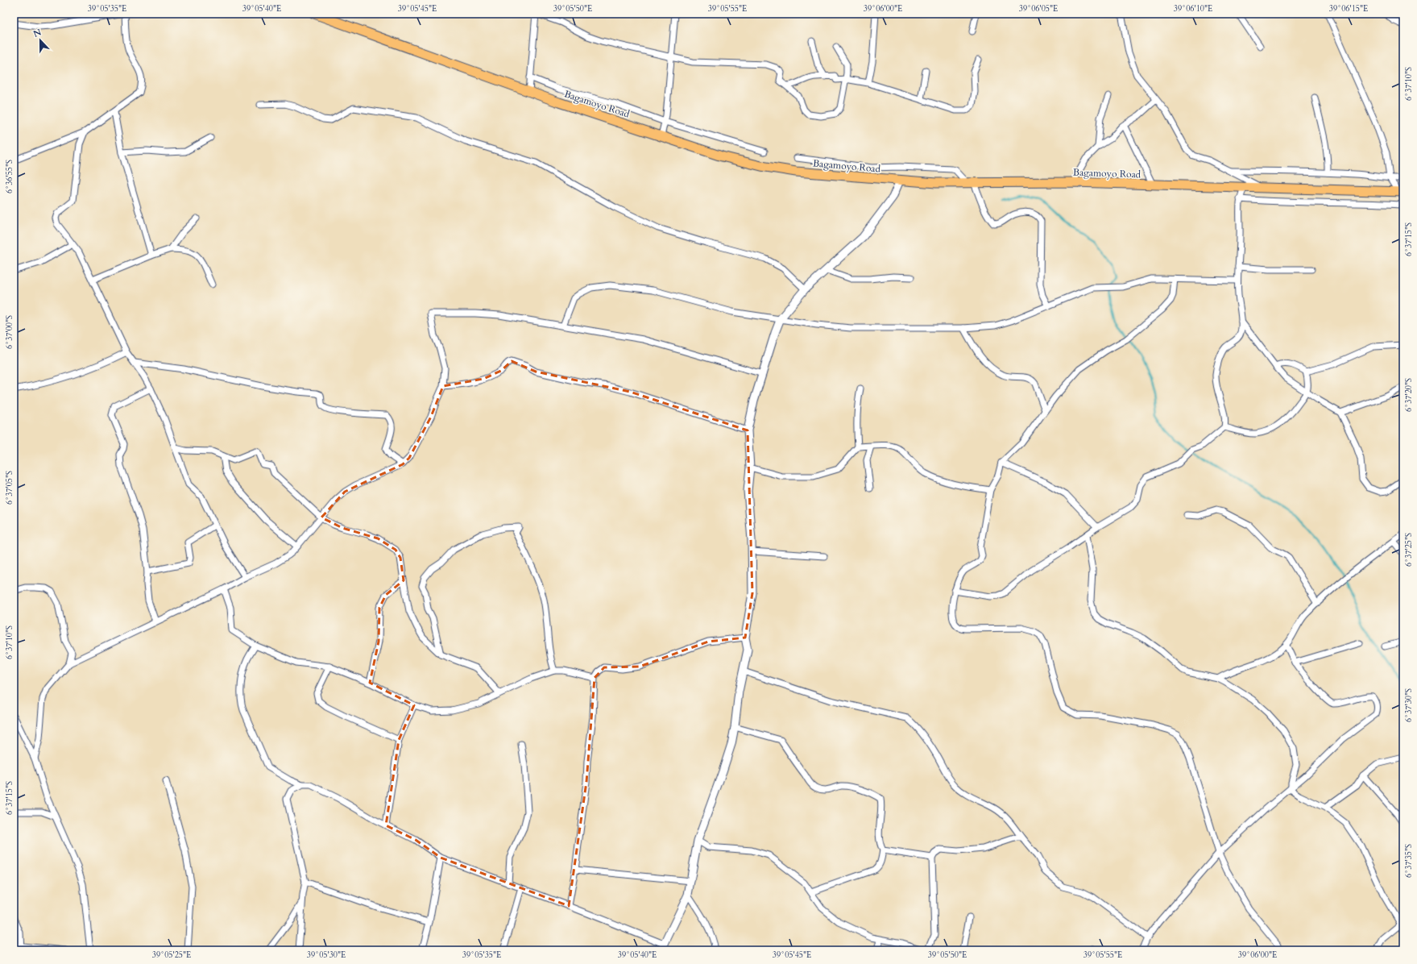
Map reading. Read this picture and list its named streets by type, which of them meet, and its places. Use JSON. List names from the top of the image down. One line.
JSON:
{"streets":{"highway":["Bagamoyo Road"]},"north":"top","coordinates":["39°05'35\"E","39°05'40\"E","39°05'45\"E","39°05'50\"E","39°05'55\"E","39°06'00\"E","39°06'05\"E","39°06'10\"E","39°06'15\"E","6°37'10\"S","6°36'55\"S","6°37'15\"S","6°37'00\"S","6°37'20\"S","6°37'05\"S","6°37'25\"S","6°37'30\"S","6°37'35\"S","39°05'25\"E","39°05'30\"E"]}
